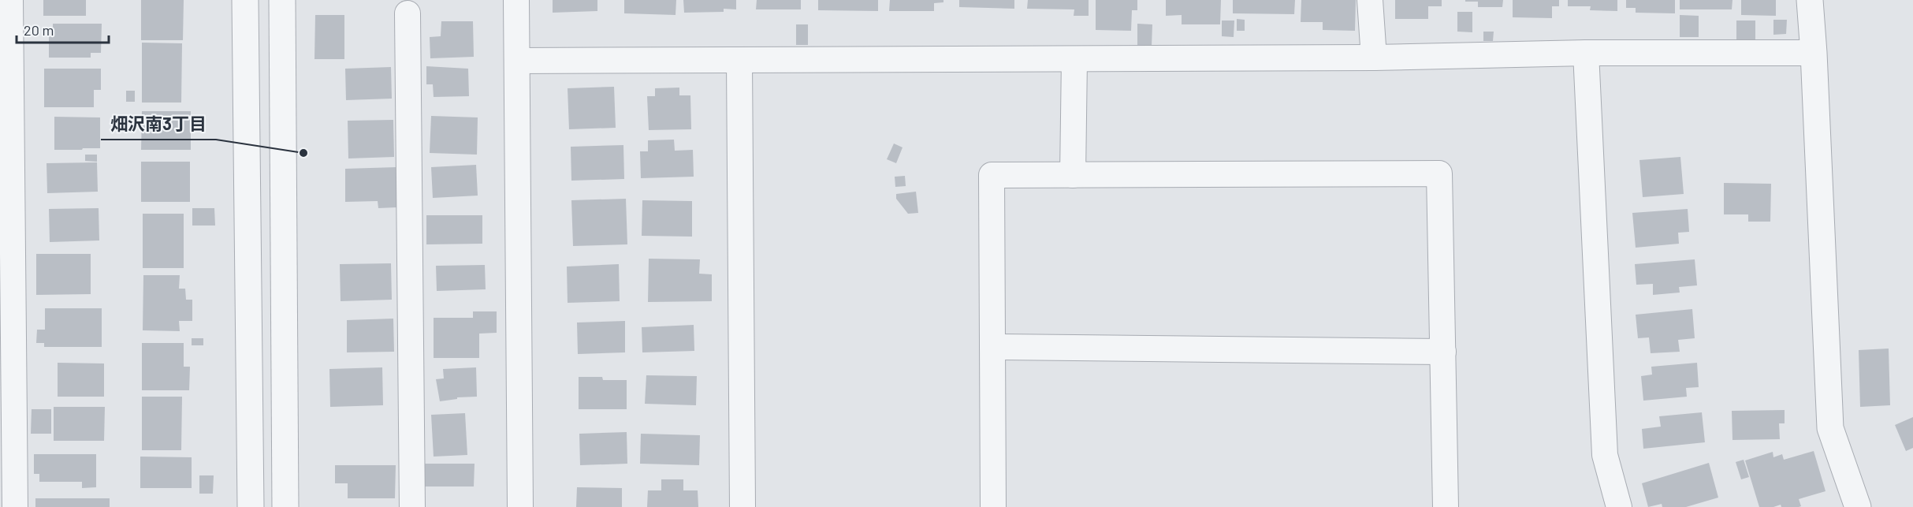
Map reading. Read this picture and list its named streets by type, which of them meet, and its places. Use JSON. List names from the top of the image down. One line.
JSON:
{"places":["畑沢南3丁目"],"scale_bar":"20 m"}
